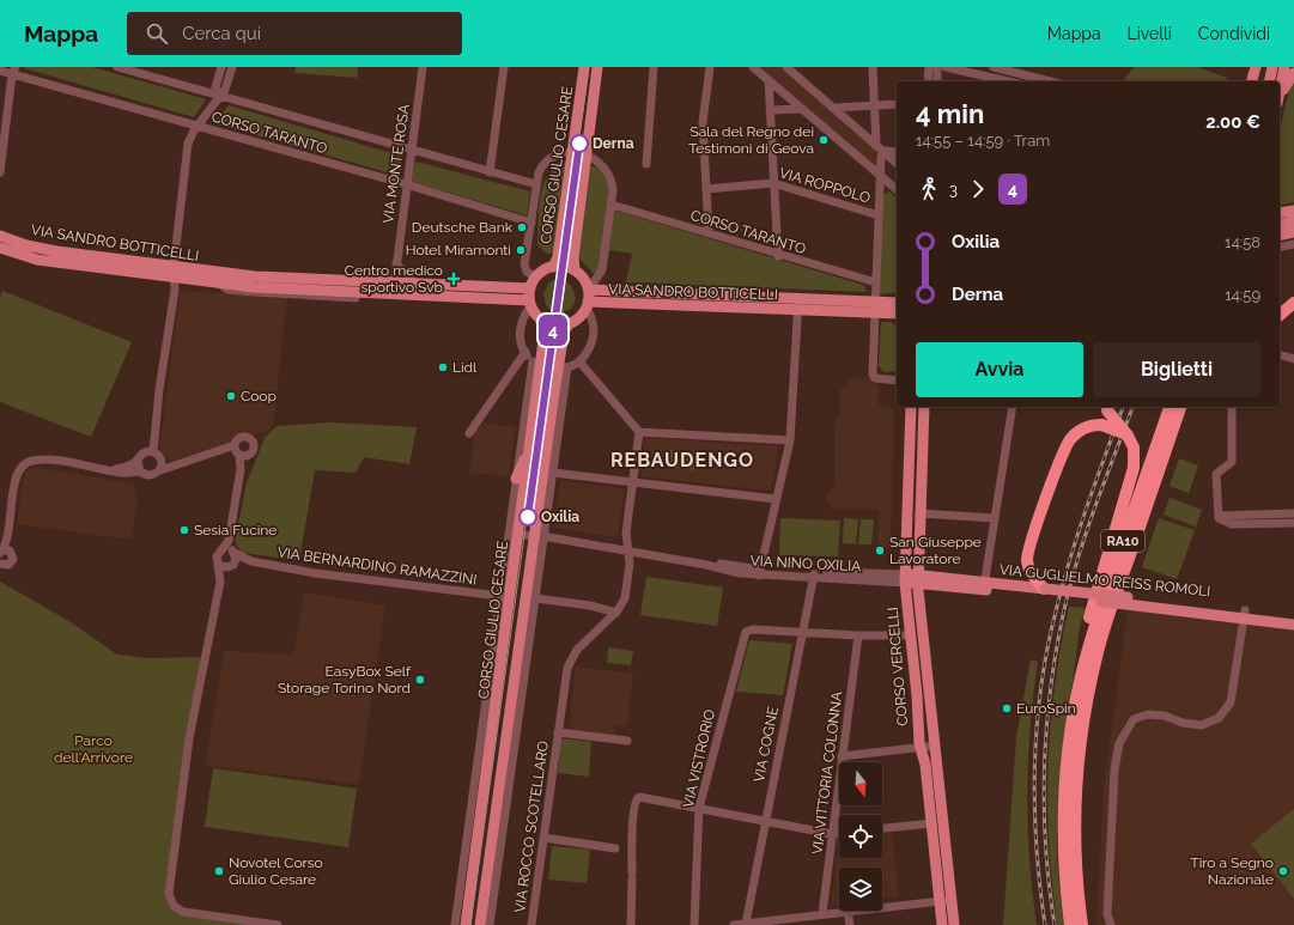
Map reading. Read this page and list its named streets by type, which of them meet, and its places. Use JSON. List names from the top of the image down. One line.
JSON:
{"streets":{"highway":["RA10"],"main road":["CORSO GIULIO CESARE","VIA SANDRO BOTTICELLI","VIA GUGLIELMO REISS ROMOLI","CORSO VERCELLI"],"street":["CORSO TARANTO","VIA MONTE ROSA","VIA ROPPOLO","VIA NINO OXILIA","VIA BERNARDINO RAMAZZINI","VIA COGNE","VIA VISTRORIO","VIA VITTORIA COLONNA","VIA ROCCO SCOTELLARO"]},"crossings":[["CORSO TARANTO","VIA MONTE ROSA"],["VIA MONTE ROSA","VIA SANDRO BOTTICELLI"],["CORSO GIULIO CESARE","VIA SANDRO BOTTICELLI"],["CORSO GIULIO CESARE","VIA NINO OXILIA"],["CORSO GIULIO CESARE","VIA BERNARDINO RAMAZZINI"],["VIA SANDRO BOTTICELLI","VIA NINO OXILIA"],["VIA NINO OXILIA","VIA GUGLIELMO REISS ROMOLI"],["VIA NINO OXILIA","CORSO VERCELLI"],["VIA NINO OXILIA","VIA COGNE"],["VIA NINO OXILIA","VIA ROCCO SCOTELLARO"],["VIA GUGLIELMO REISS ROMOLI","CORSO VERCELLI"],["VIA COGNE","VIA VISTRORIO"]],"districts":["REBAUDENGO"],"parks":["Parco dell'Arrivore"],"places":{"other":["Sala del Regno dei Testimoni di Geova","Derna","Deutsche Bank","Hotel Miramonti","Lidl","Coop","Oxilia","Sesia Fucine","San Giuseppe Lavoratore","EasyBox Self Storage Torino Nord","EuroSpin","Novotel Corso Giulio Cesare","Tiro a Segno Nazionale"],"health":["Centro medico sportivo Svb"]},"lines":["tram line 4"],"north":"bottom","page":{"header":"Mappa","search":"Cerca qui","nav":["Mappa","Livelli","Condividi"],"on_map":"4","heading":["4 min","14:55 – 14:59 · Tram","2.00 €"],"legs":["3","4"],"list":[{"name":"Oxilia","value":"14:58"},{"name":"Derna","value":"14:59"}],"buttons":["Avvia","Biglietti"]}}
